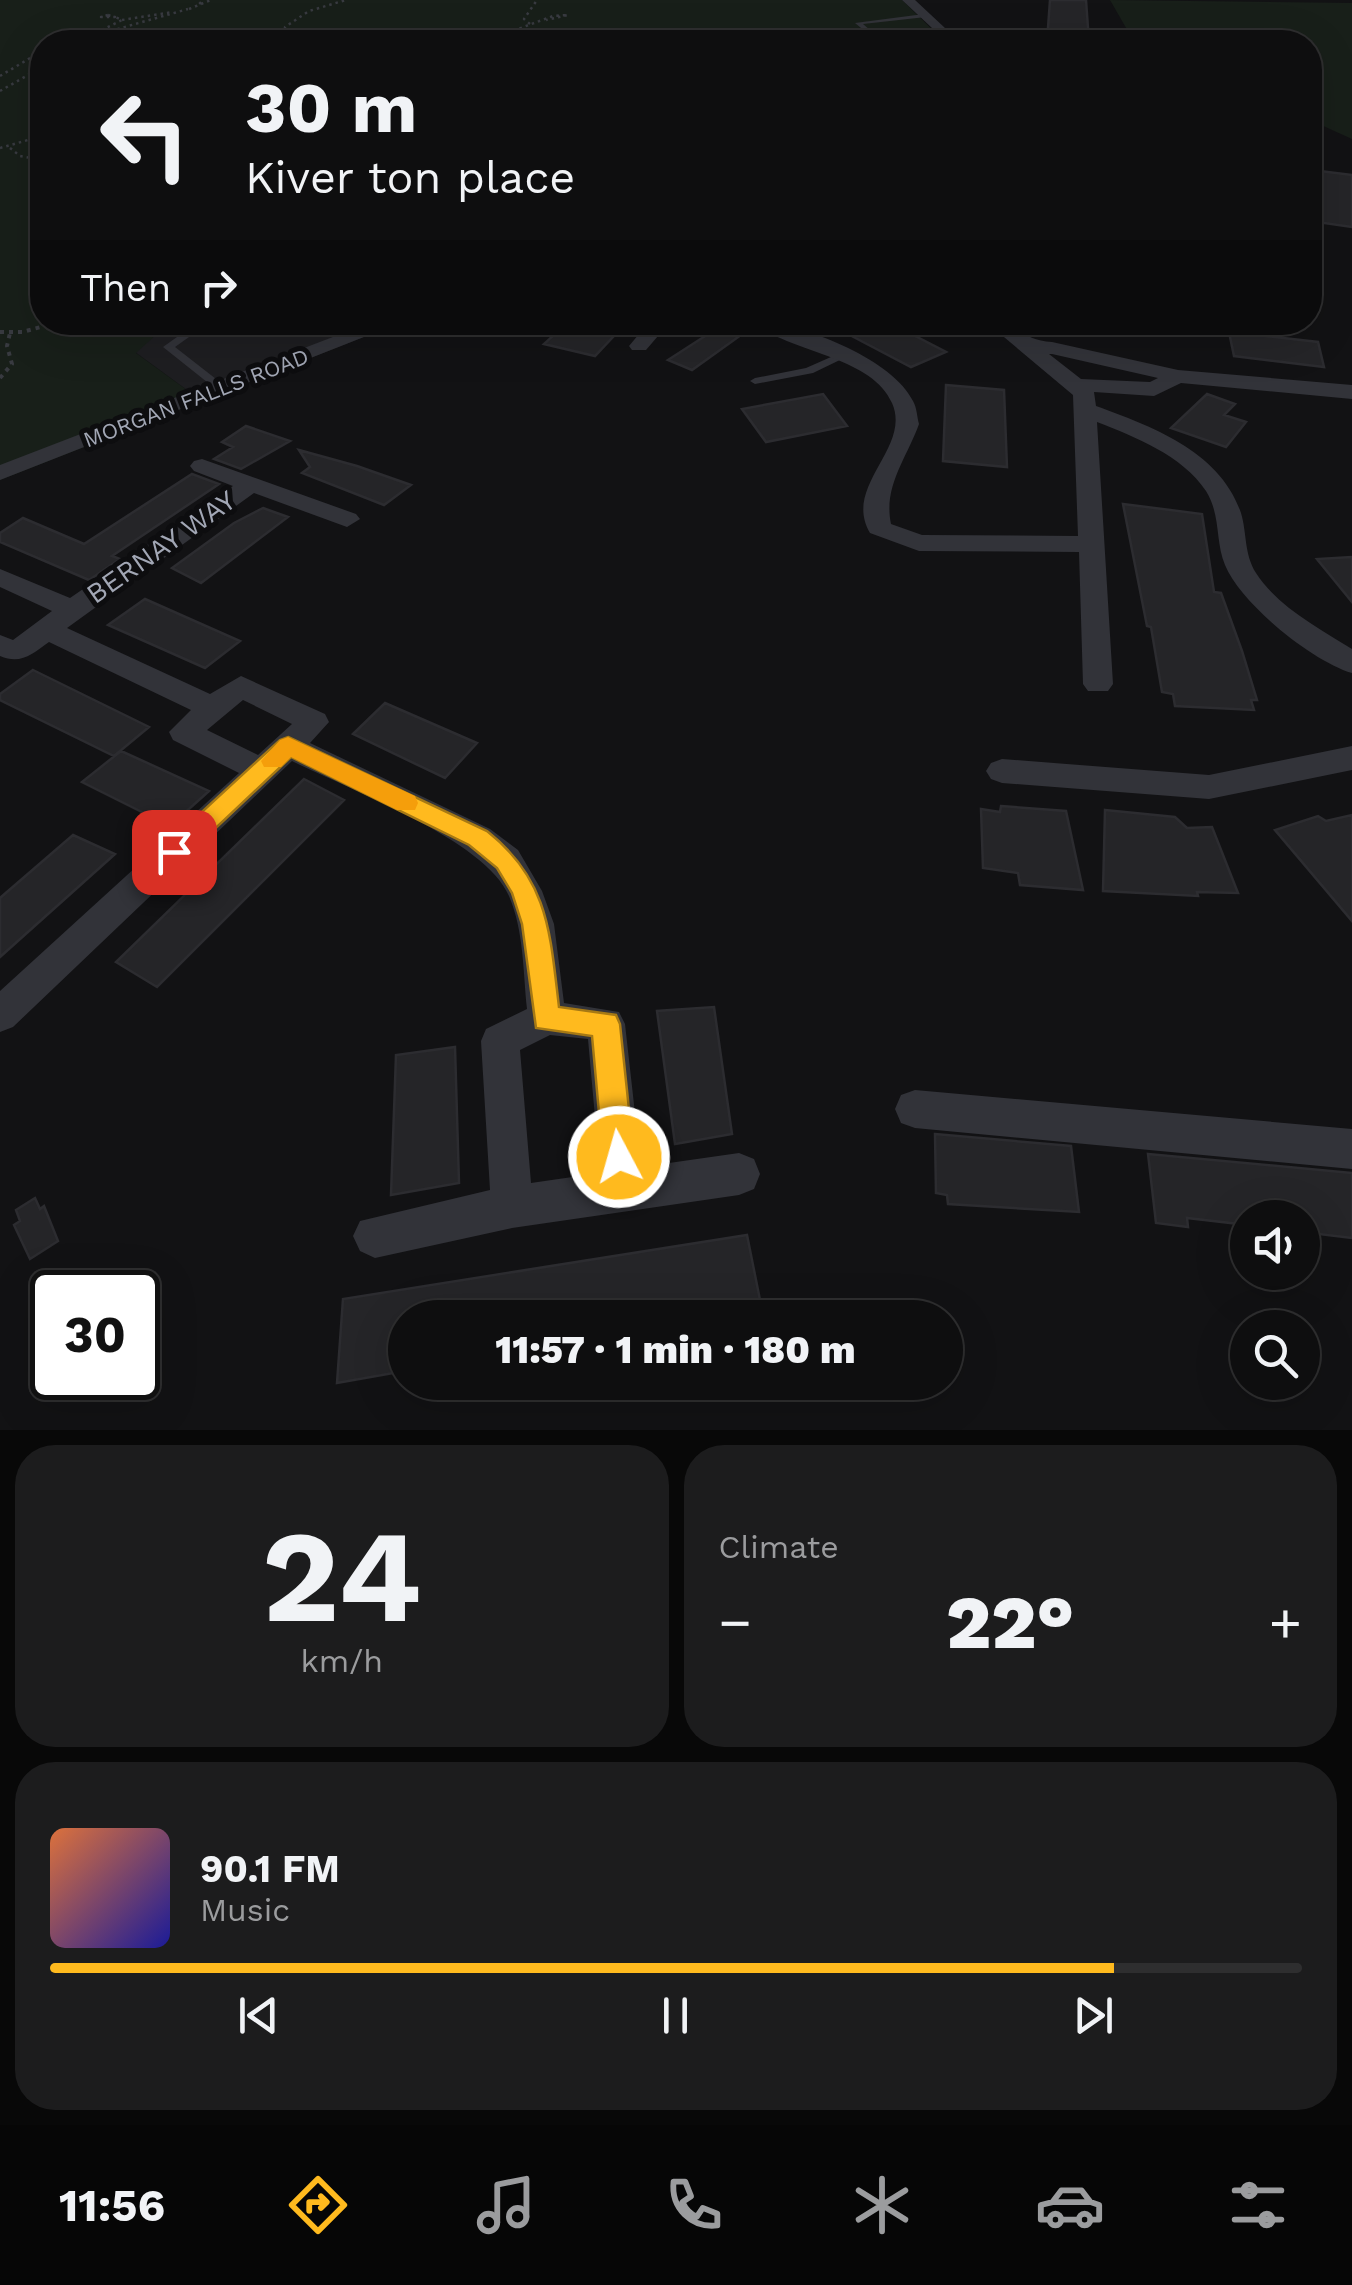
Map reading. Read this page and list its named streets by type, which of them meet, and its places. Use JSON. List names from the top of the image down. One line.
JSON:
{"streets":{"street":["MORGAN FALLS ROAD","BERNAY WAY"]},"page":{"turn":["30 m","Kiver ton place"],"then":"Then","limit":"30","trip":"11:57 · 1 min · 180 m","tile":[["24","km/h"],"Climate"],"heat":["−","22°","+"],"song":["90.1 FM","Music"],"tabs":"11:56"}}
